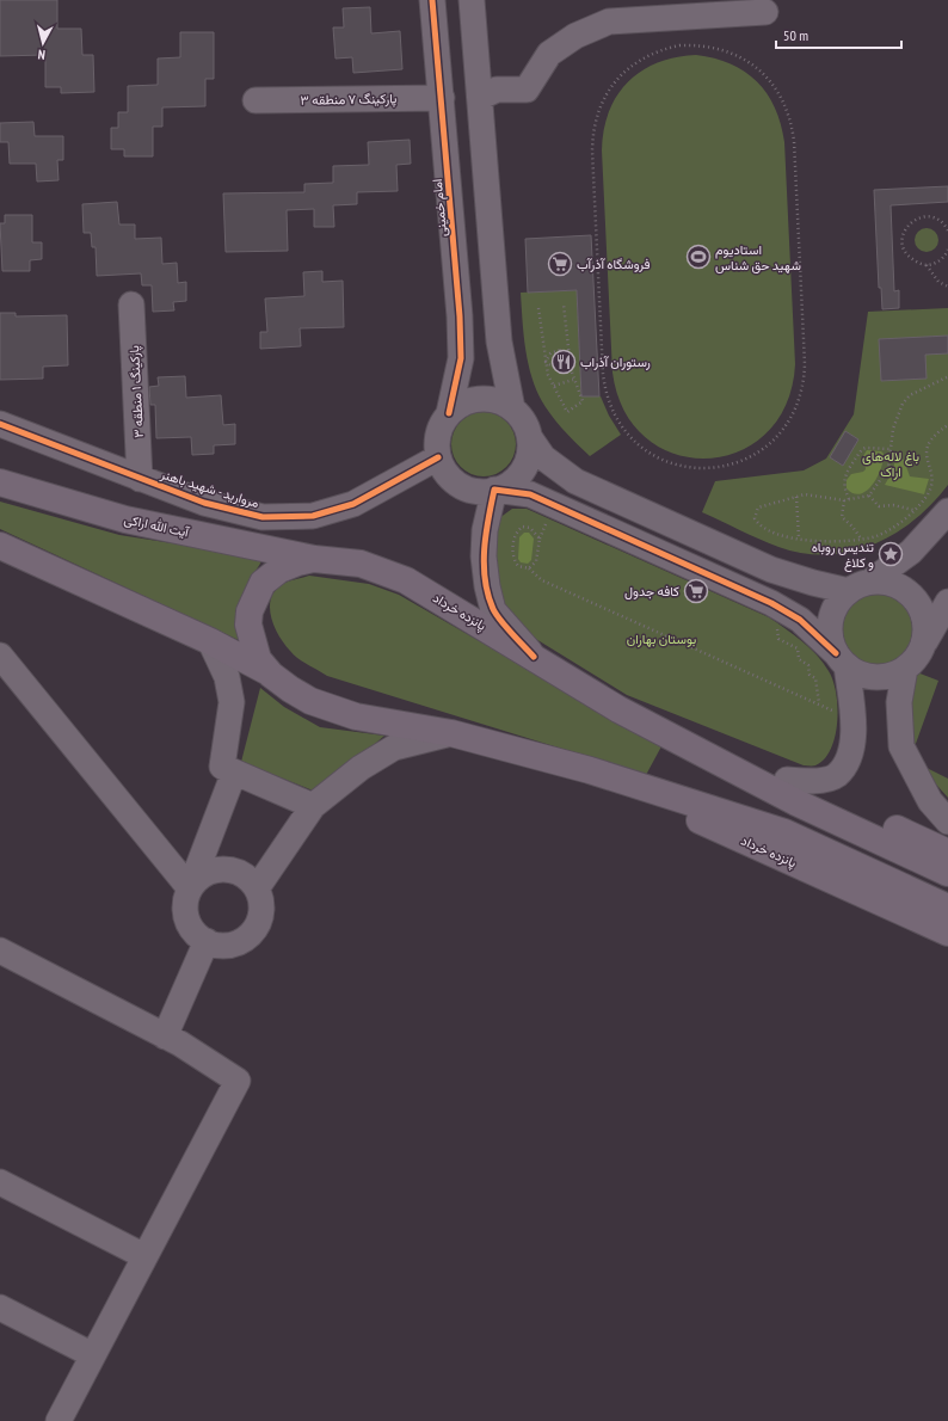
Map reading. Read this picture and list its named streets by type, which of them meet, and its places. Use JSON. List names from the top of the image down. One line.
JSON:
{"streets":{"main road":["آیت الله اراکی","پانزده خرداد"],"street":["پارکینگ ۷ منطقه ۳","امام خمینی","پارکینگ ۱ منطقه ۳","مروارید - شهید باهنر"]},"crossings":[["پارکینگ ۷ منطقه ۳","امام خمینی"],["امام خمینی","مروارید - شهید باهنر"],["پارکینگ ۱ منطقه ۳","مروارید - شهید باهنر"],["آیت الله اراکی","پانزده خرداد"]],"parks":["باغ لاله‌های اراک","بوستان بهاران"],"places":{"sports":["استادیوم شهید حق شناس"],"supermarket":["فروشگاه آذرآب","کافه جدول"],"restaurant":["رستوران آذراب"],"place":["تندیس روباه و کلاغ"]},"scale_bar":"50 m","north":"bottom"}
